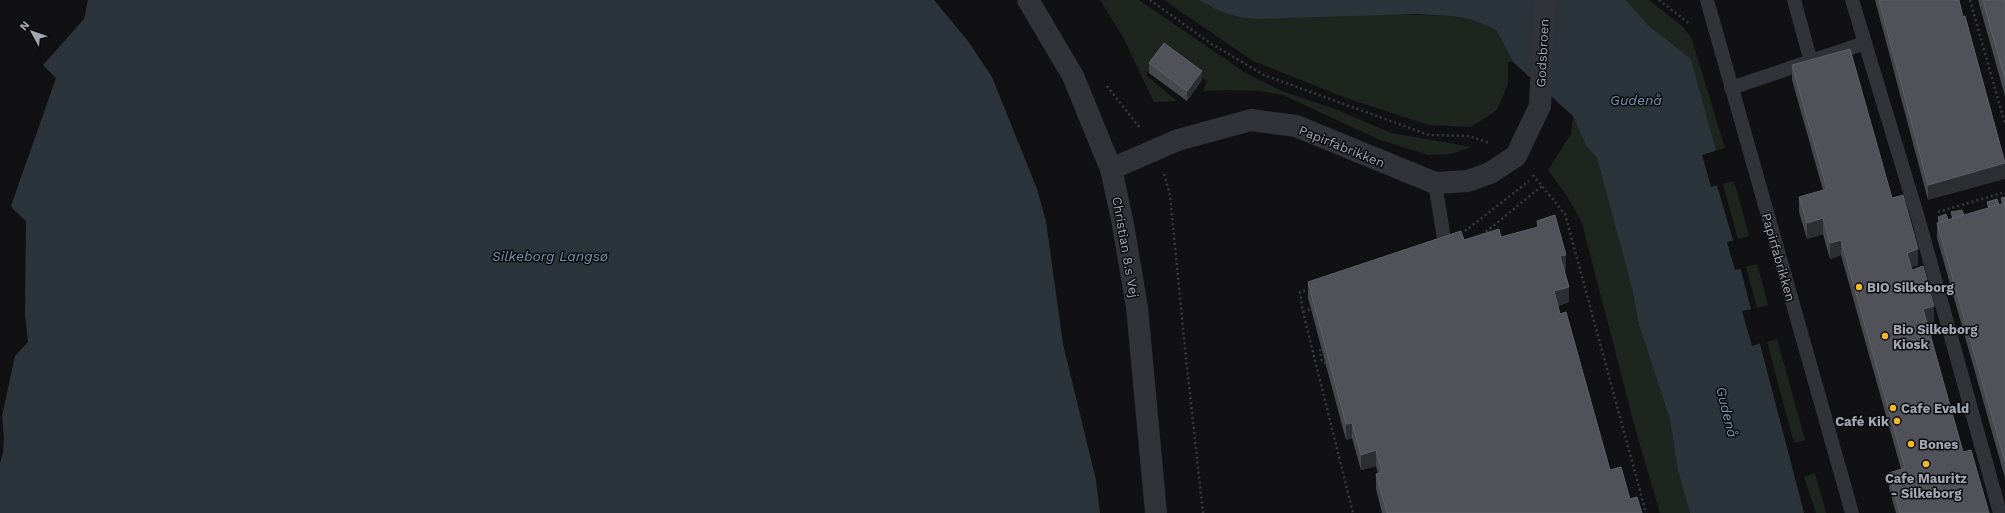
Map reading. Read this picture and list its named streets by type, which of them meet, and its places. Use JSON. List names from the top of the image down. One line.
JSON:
{"streets":{"street":["Godsbroen","Papirfabrikken","Christian 8.s Vej"]},"crossings":[["Godsbroen","Papirfabrikken"],["Papirfabrikken","Christian 8.s Vej"]],"water":["Gudenå","Silkeborg Langsø"],"places":["BIO Silkeborg","Bio Silkeborg Kiosk","Cafe Evald","Café Kik","Bones","Cafe Mauritz - Silkeborg"],"north":"top left"}
